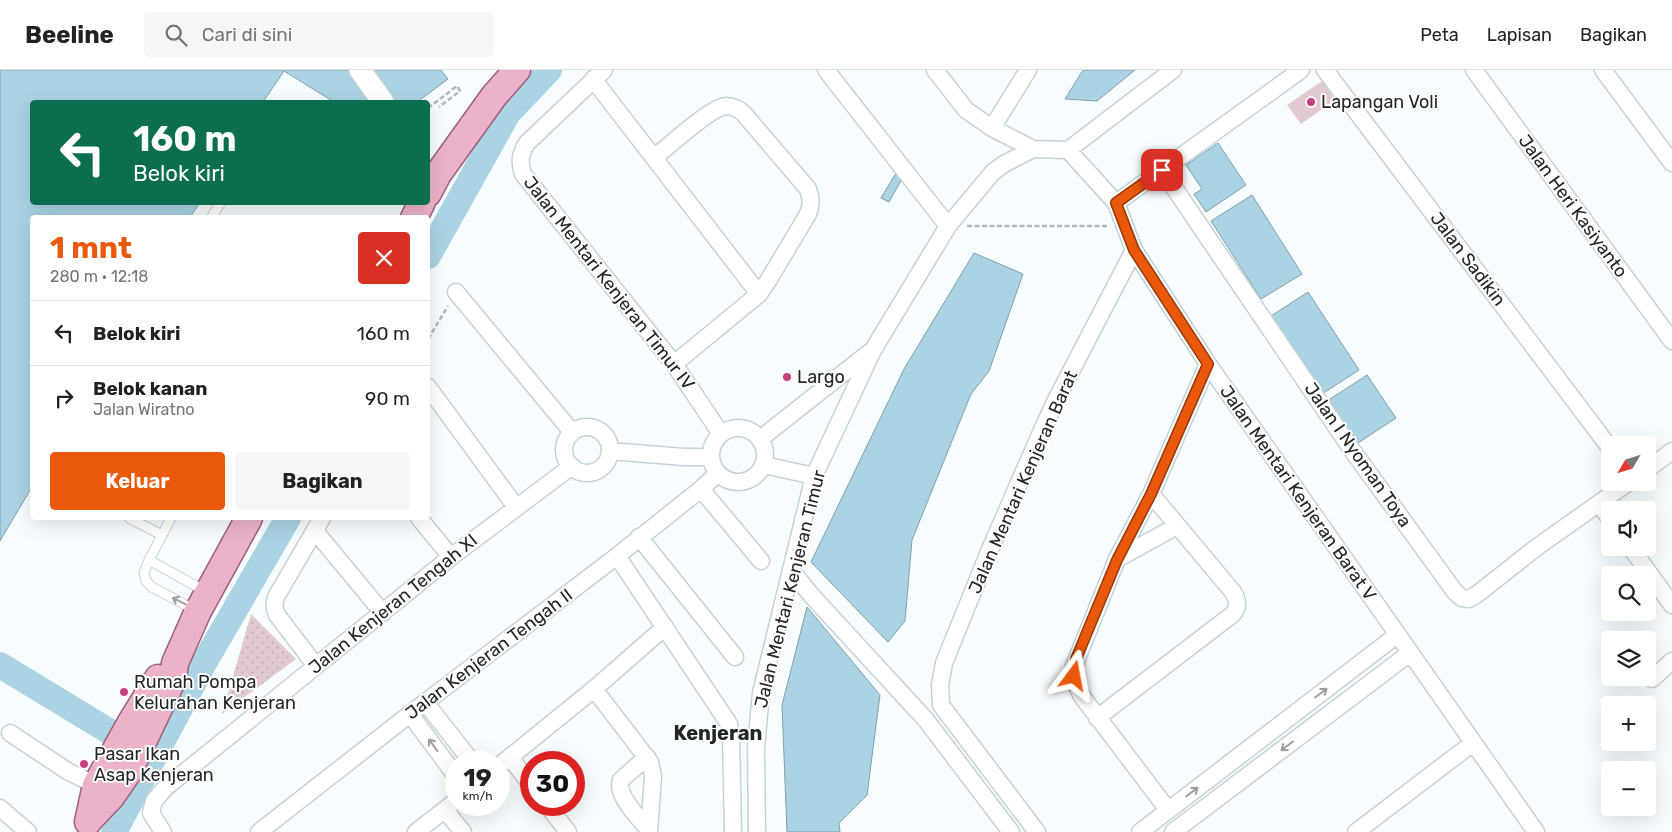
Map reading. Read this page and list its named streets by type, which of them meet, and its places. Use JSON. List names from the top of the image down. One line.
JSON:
{"streets":{"street":["Jalan Heri Kasiyanto","Jalan Sadikin","Jalan Mentari Kenjeran Timur IV","Jalan I Nyoman Toya","Jalan Mentari Kenjeran Barat","Jalan Mentari Kenjeran Barat V","Jalan Mentari Kenjeran Timur","Jalan Kenjeran Tengah XI","Jalan Kenjeran Tengah II"]},"crossings":[["Jalan Mentari Kenjeran Timur IV","Jalan Kenjeran Tengah II"],["Jalan Mentari Kenjeran Barat","Jalan Mentari Kenjeran Barat V"],["Jalan Mentari Kenjeran Barat V","Jalan Mentari Kenjeran Timur"]],"districts":["Kenjeran"],"places":["Lapangan Voli","Largo","Rumah Pompa Kelurahan Kenjeran","Pasar Ikan Asap Kenjeran"],"north":"bottom left","page":{"header":"Beeline","search":"Cari di sini","nav":["Peta","Lapisan","Bagikan"],"turn":["160 m","Belok kiri"],"heading":["1 mnt","280 m · 12:18"],"list":[{"name":"Belok kiri","value":"160 m"},{"name":"Belok kanan","note":"Jalan Wiratno","value":"90 m"}],"map_buttons":["+","−"],"buttons":["Keluar","Bagikan"],"speed":"19 km/h","limit":"30"}}
